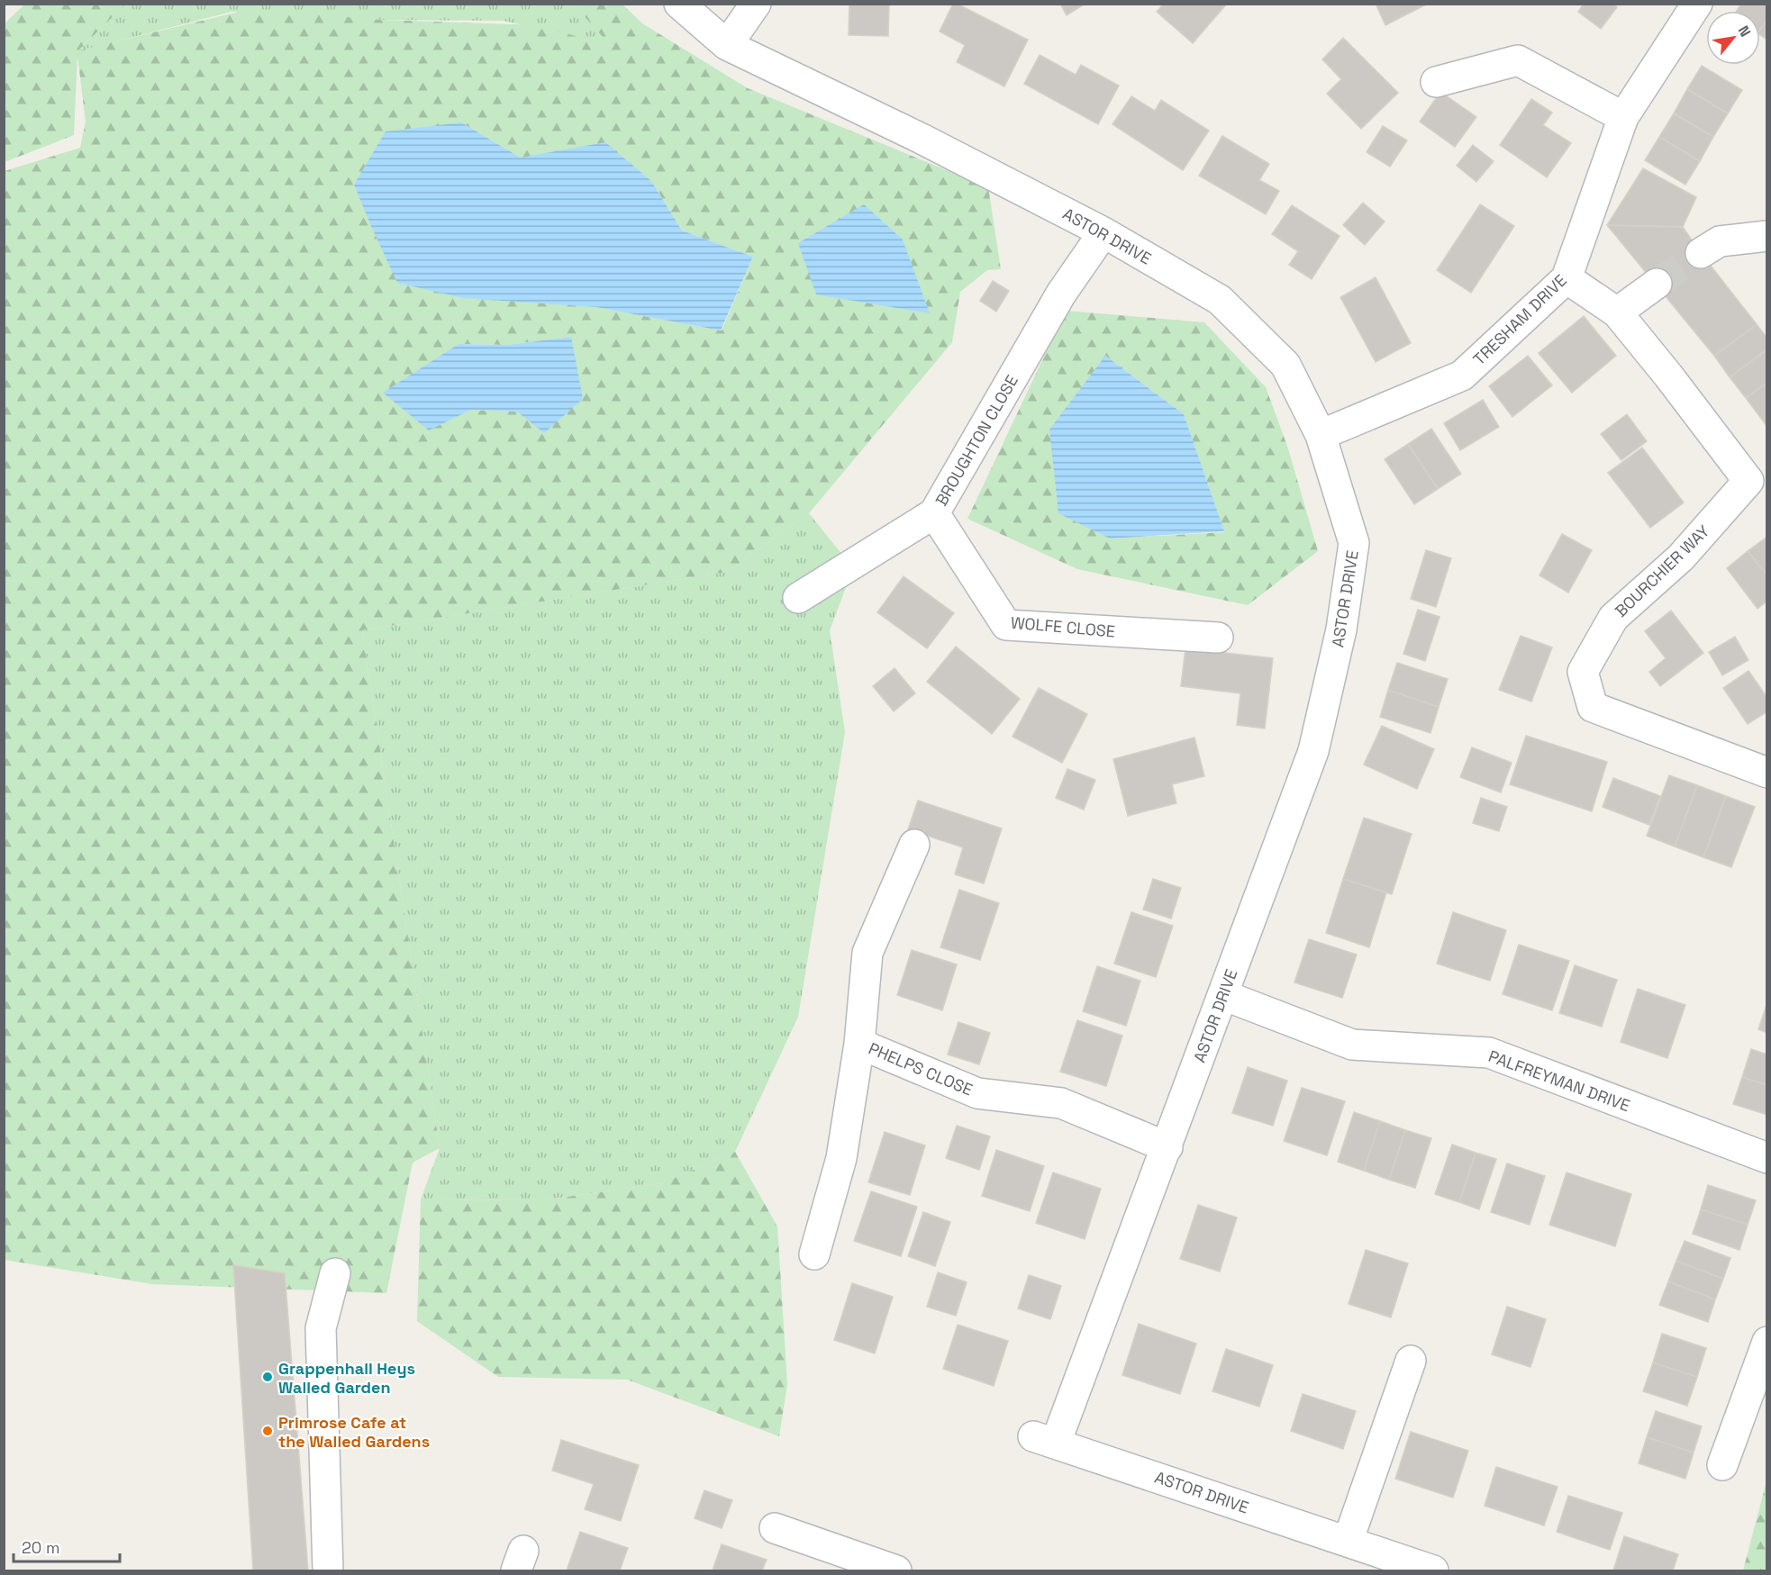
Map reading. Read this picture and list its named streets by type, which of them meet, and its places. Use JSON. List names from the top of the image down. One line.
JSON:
{"streets":{"street":["ASTOR DRIVE","TRESHAM DRIVE","BROUGHTON CLOSE","BOURCHIER WAY","WOLFE CLOSE","PHELPS CLOSE","PALFREYMAN DRIVE"]},"crossings":[["ASTOR DRIVE","TRESHAM DRIVE"],["ASTOR DRIVE","BROUGHTON CLOSE"],["ASTOR DRIVE","PHELPS CLOSE"],["ASTOR DRIVE","PALFREYMAN DRIVE"],["TRESHAM DRIVE","BOURCHIER WAY"],["BROUGHTON CLOSE","WOLFE CLOSE"]],"places":["Grappenhall Heys Walled Garden","Primrose Cafe at the Walled Gardens"],"scale_bar":"20 m","north":"top right"}
